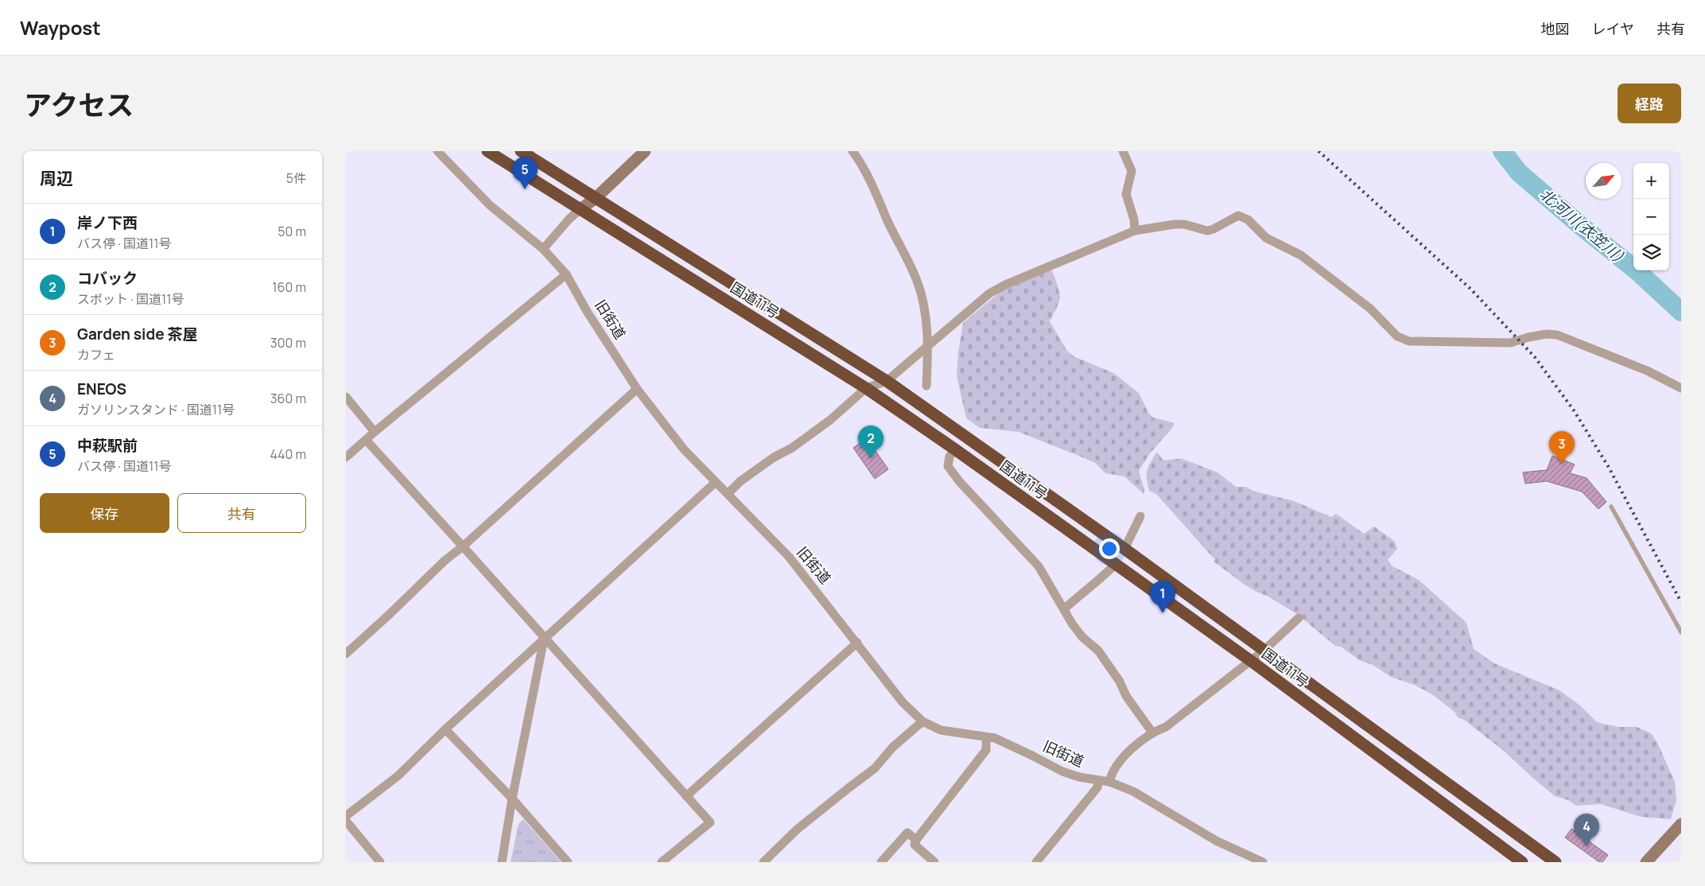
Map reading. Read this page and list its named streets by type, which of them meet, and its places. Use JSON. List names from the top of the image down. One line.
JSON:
{"streets":{"highway":["国道11号"],"street":["旧街道"]},"water":["北河川(衣笠川)"],"north":"top right","page":{"header":"Waypost","nav":["地図","レイヤ","共有"],"title":"アクセス","buttons":["経路",["保存","共有"]],"heading":["周辺","5件"],"pins":["5","2","3","1","4"],"map_buttons":["+","−"],"list":[{"mark":"1","name":"岸ノ下西","note":"バス停 · 国道11号","value":"50 m"},{"mark":"2","name":"コバック","note":"スポット · 国道11号","value":"160 m"},{"mark":"3","name":"Garden side 茶屋","note":"カフェ","value":"300 m"},{"mark":"4","name":"ENEOS","note":"ガソリンスタンド · 国道11号","value":"360 m"},{"mark":"5","name":"中萩駅前","note":"バス停 · 国道11号","value":"440 m"}]}}
